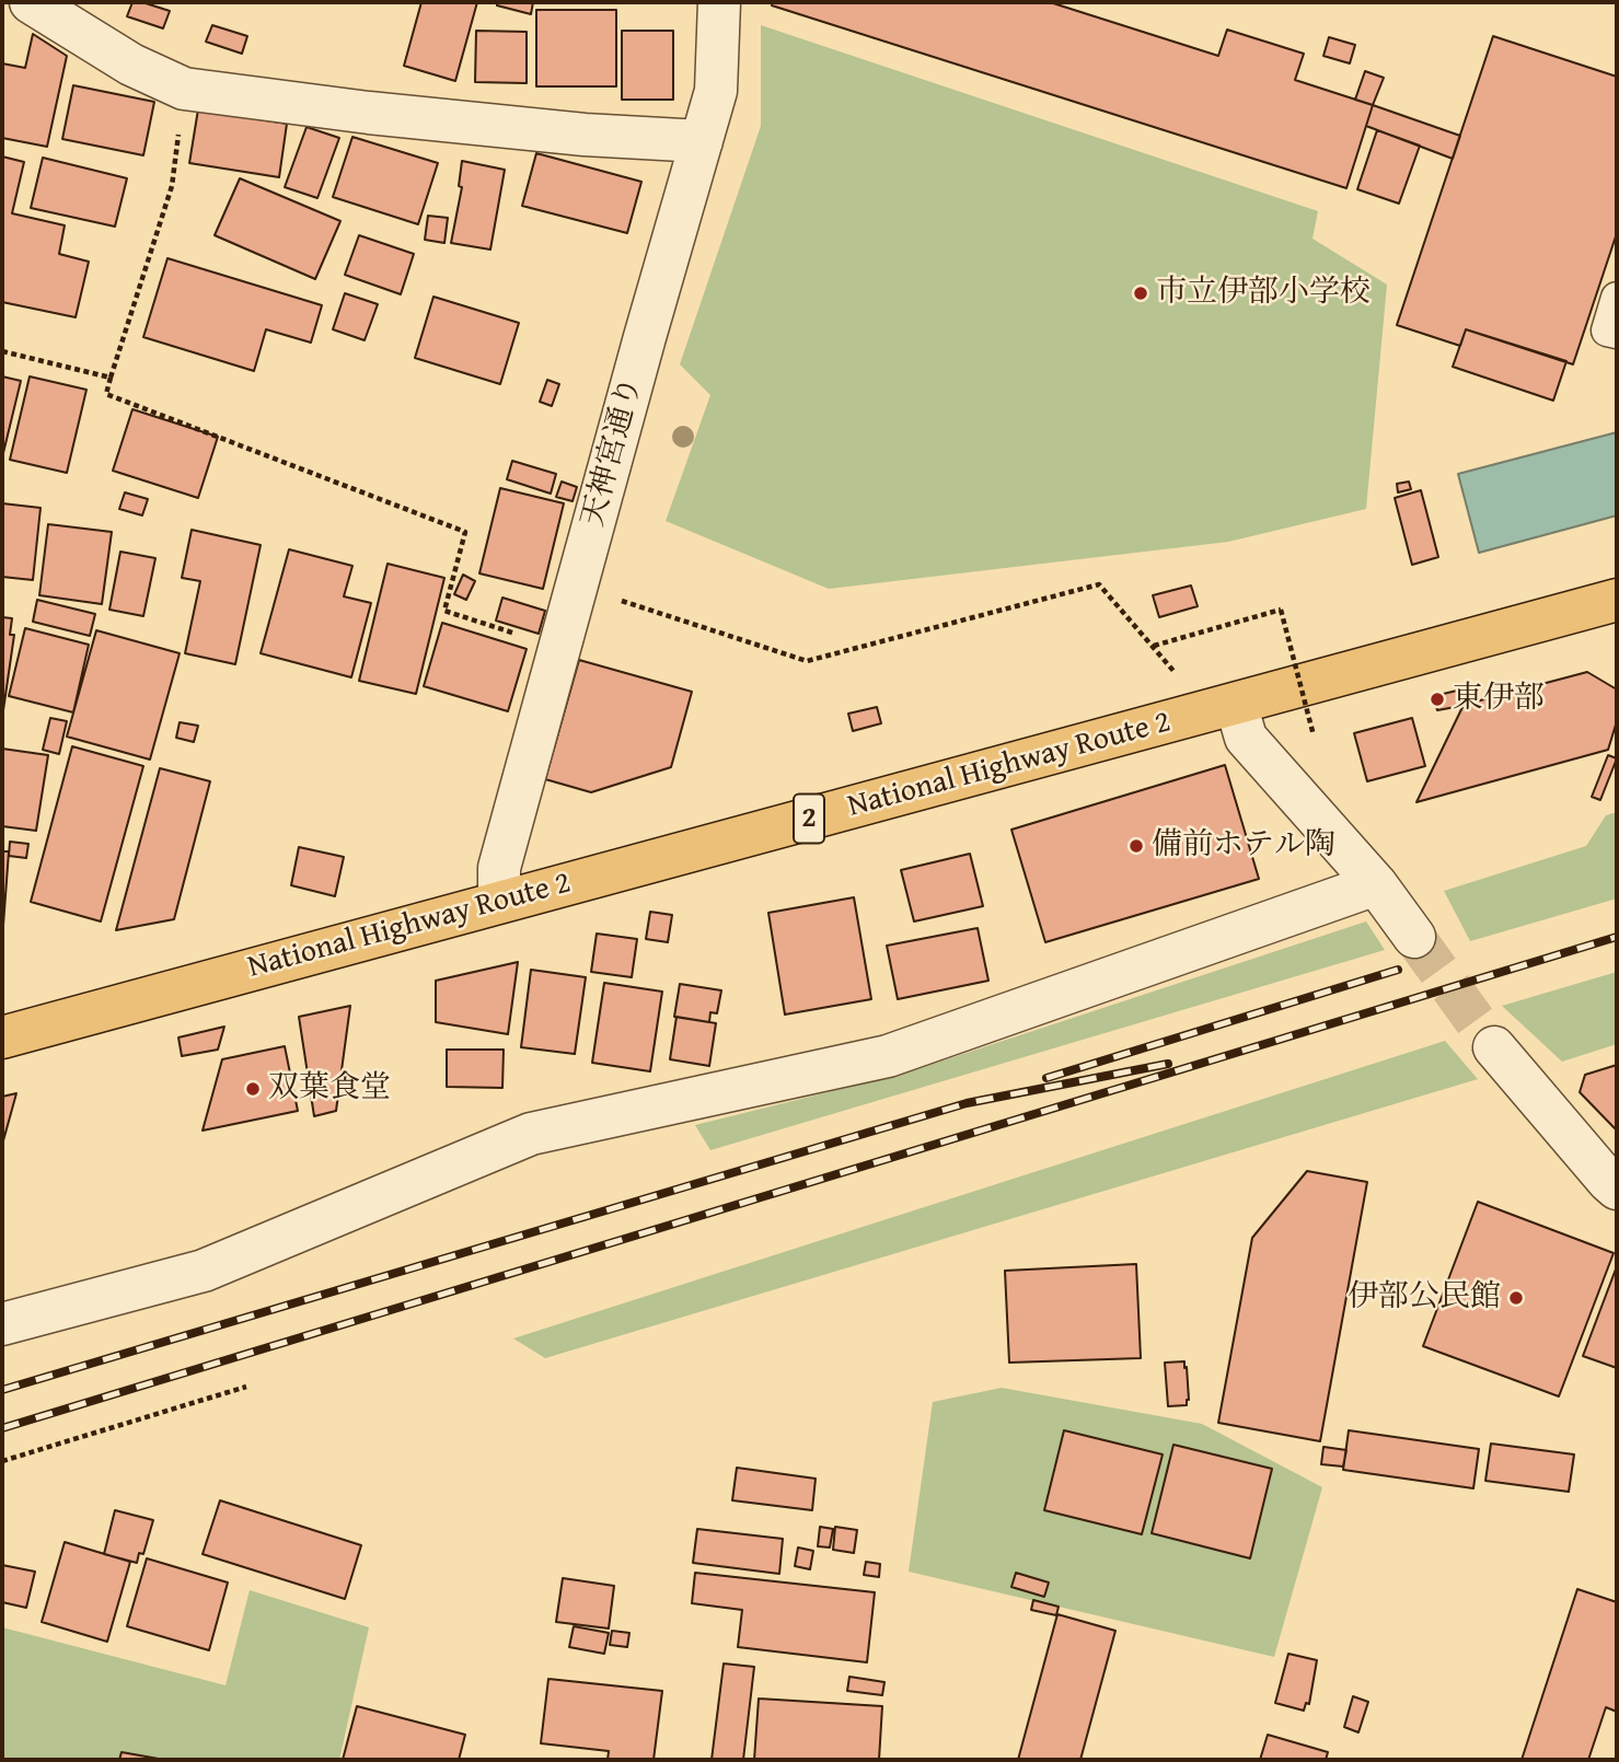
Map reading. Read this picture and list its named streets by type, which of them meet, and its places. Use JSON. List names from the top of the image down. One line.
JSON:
{"streets":{"highway":["National Highway Route 2","2"],"street":["天神宮通り"]},"crossings":[["天神宮通り","National Highway Route 2"]],"places":["市立伊部小学校","東伊部","備前ホテル陶","双葉食堂","伊部公民館"]}
